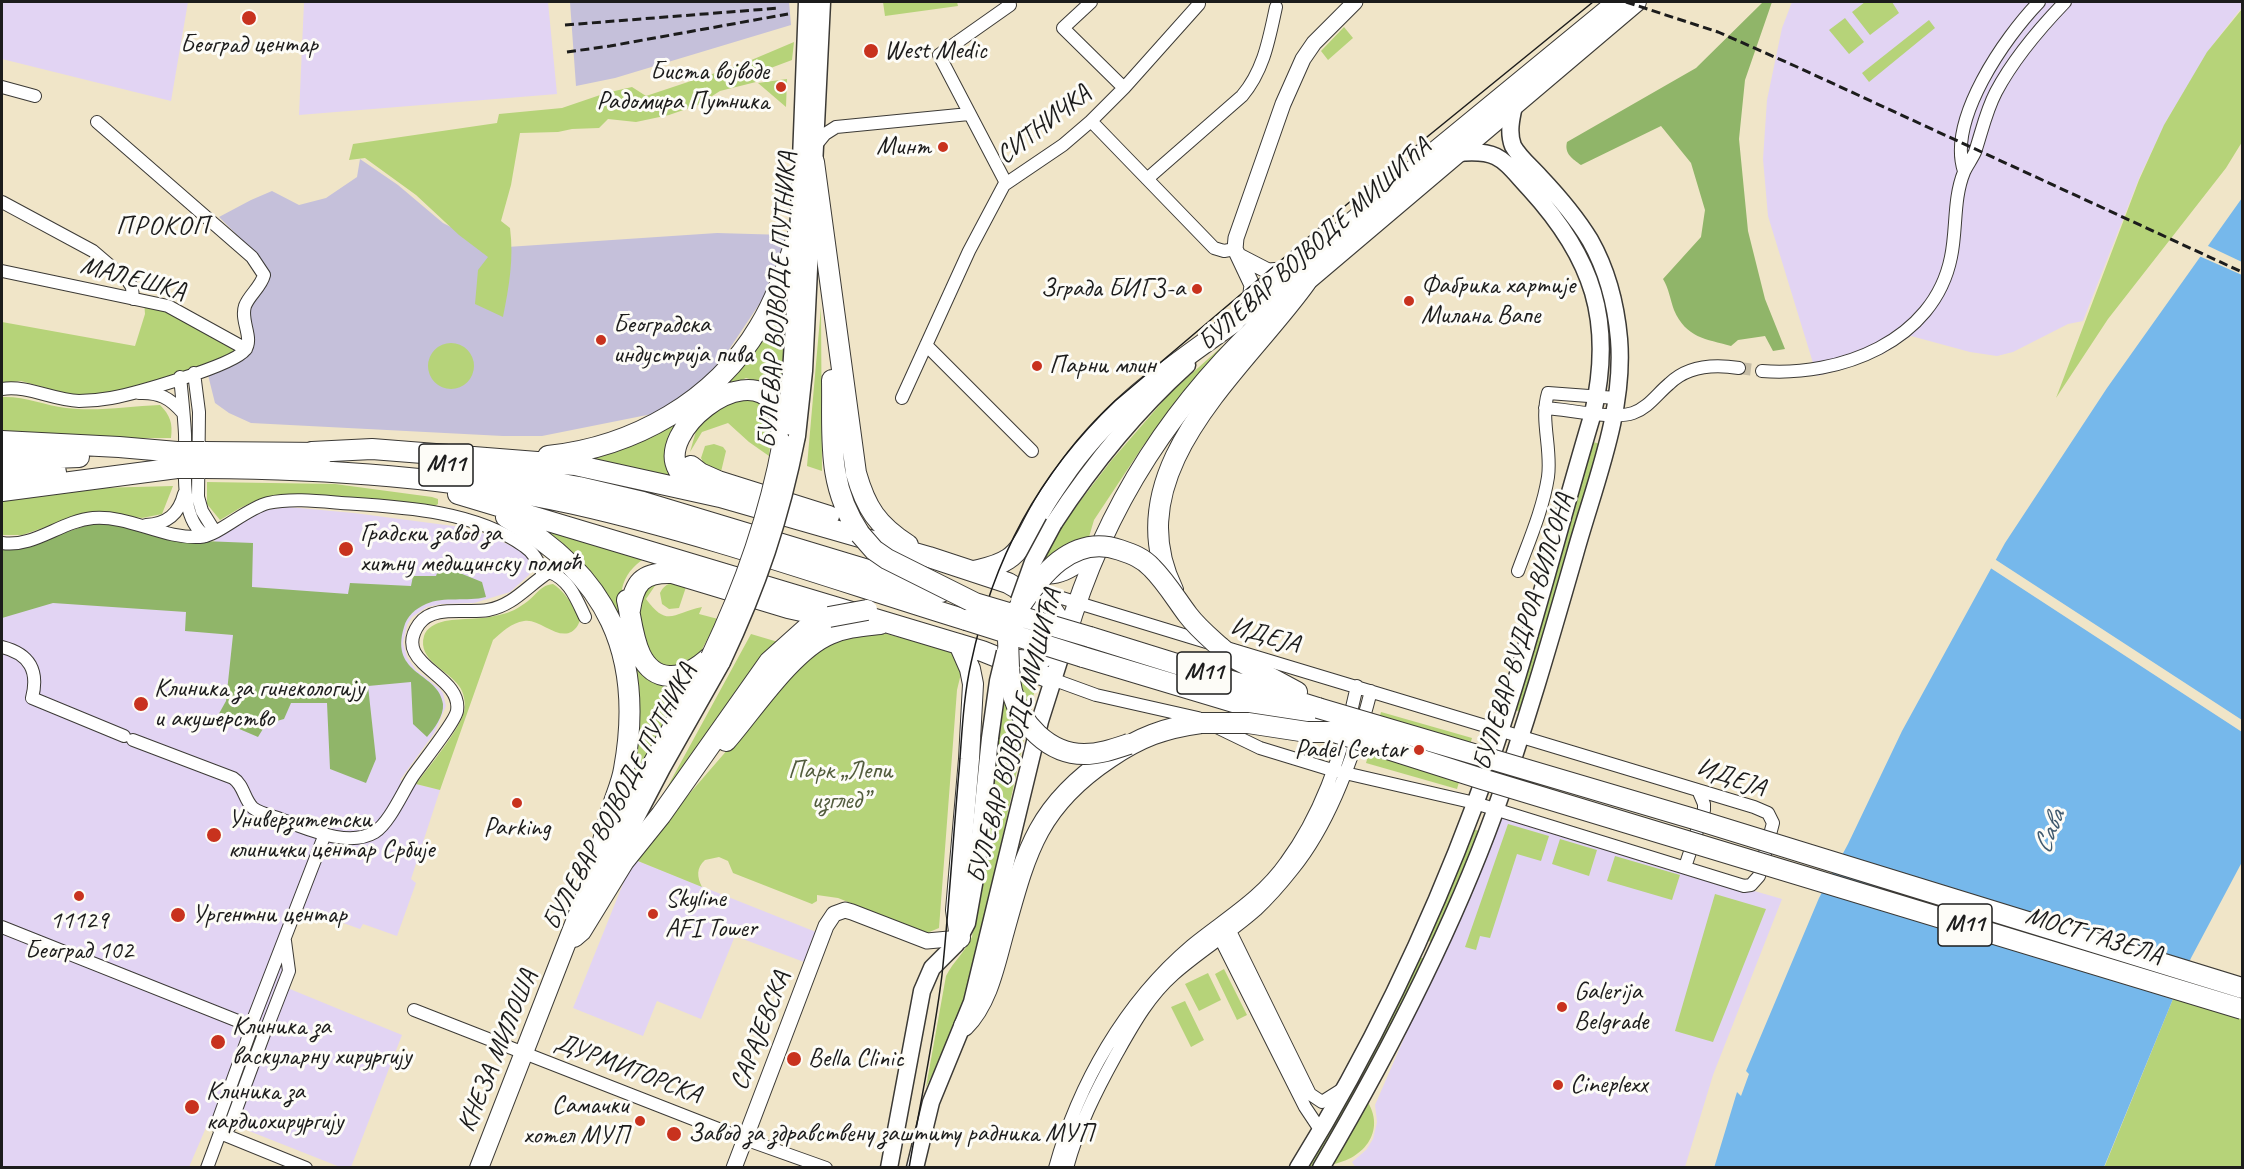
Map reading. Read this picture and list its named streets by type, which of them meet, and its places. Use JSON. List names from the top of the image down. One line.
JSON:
{"streets":{"highway":["M11","МОСТ ГАЗЕЛА"],"main road":["БУЛЕВАР ВОЈВОДЕ МИШИЋА","БУЛЕВАР ВОЈВОДЕ ПУТНИКА","БУЛЕВАР ВУДРОА ВИЛСОНА","КНЕЗА МИЛОША"],"street":["СИТНИЧКА","МАЛЕШКА","ИДЕЈА","САРАЈЕВСКА","ДУРМИТОРСКА"]},"crossings":[["БУЛЕВАР ВОЈВОДЕ МИШИЋА","БУЛЕВАР ВУДРОА ВИЛСОНА"],["БУЛЕВАР ВОЈВОДЕ МИШИЋА","ИДЕЈА"],["БУЛЕВАР ВОЈВОДЕ МИШИЋА","САРАЈЕВСКА"],["БУЛЕВАР ВОЈВОДЕ ПУТНИКА","КНЕЗА МИЛОША"],["M11","МОСТ ГАЗЕЛА"],["БУЛЕВАР ВУДРОА ВИЛСОНА","ИДЕЈА"],["САРАЈЕВСКА","ДУРМИТОРСКА"],["КНЕЗА МИЛОША","ДУРМИТОРСКА"]],"districts":["ПРОКОП"],"water":["Сава"],"parks":["Парк „Лепи изглед”"],"places":["Београд центар","West Medic","Биста војводе Радомира Путника","Минт","Зграда БИГЗ-а","Фабрика хартије Милана Вапе","Београдска индустрија пива","Парни млин","Градски завод за хитну медицинску помоћ","Клиника за гинекологију и акушерство","Padel Centar","Parking","Универзитетски клинички центар Србије","11129 Београд 102","Skyline AFI Tower","Ургентни центар","Galerija Belgrade","Клиника за васкуларну хирургију","Bella Clinic","Cineplexx","Клиника за кардиохирургију","Самачки хотел МУП","Завод за здравствену заштиту радника МУП"]}
